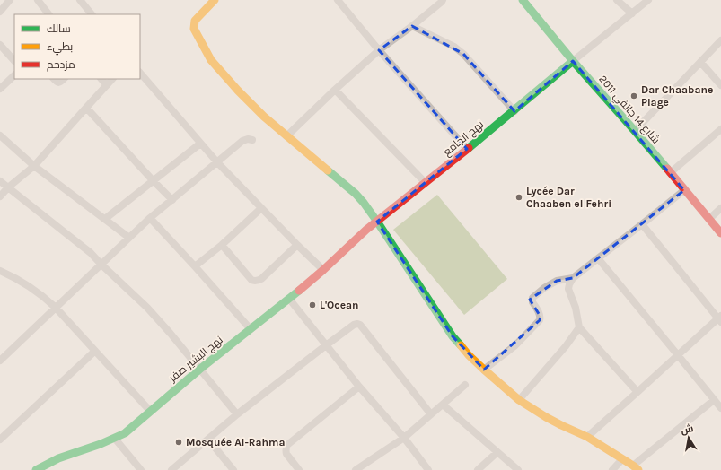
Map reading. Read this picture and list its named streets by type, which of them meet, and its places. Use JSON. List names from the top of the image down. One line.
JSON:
{"streets":{"street":["شارع 14 جانفي 2011","نهج الجامع","نهج البشير صفر"]},"crossings":[["شارع 14 جانفي 2011","نهج الجامع"],["نهج الجامع","نهج البشير صفر"]],"places":["Dar Chaabane Plage","Lycée Dar Chaaben el Fehri","L'Ocean","Mosquée Al-Rahma"],"legend":["سالك","بطيء","مزدحم"],"north":"top"}
